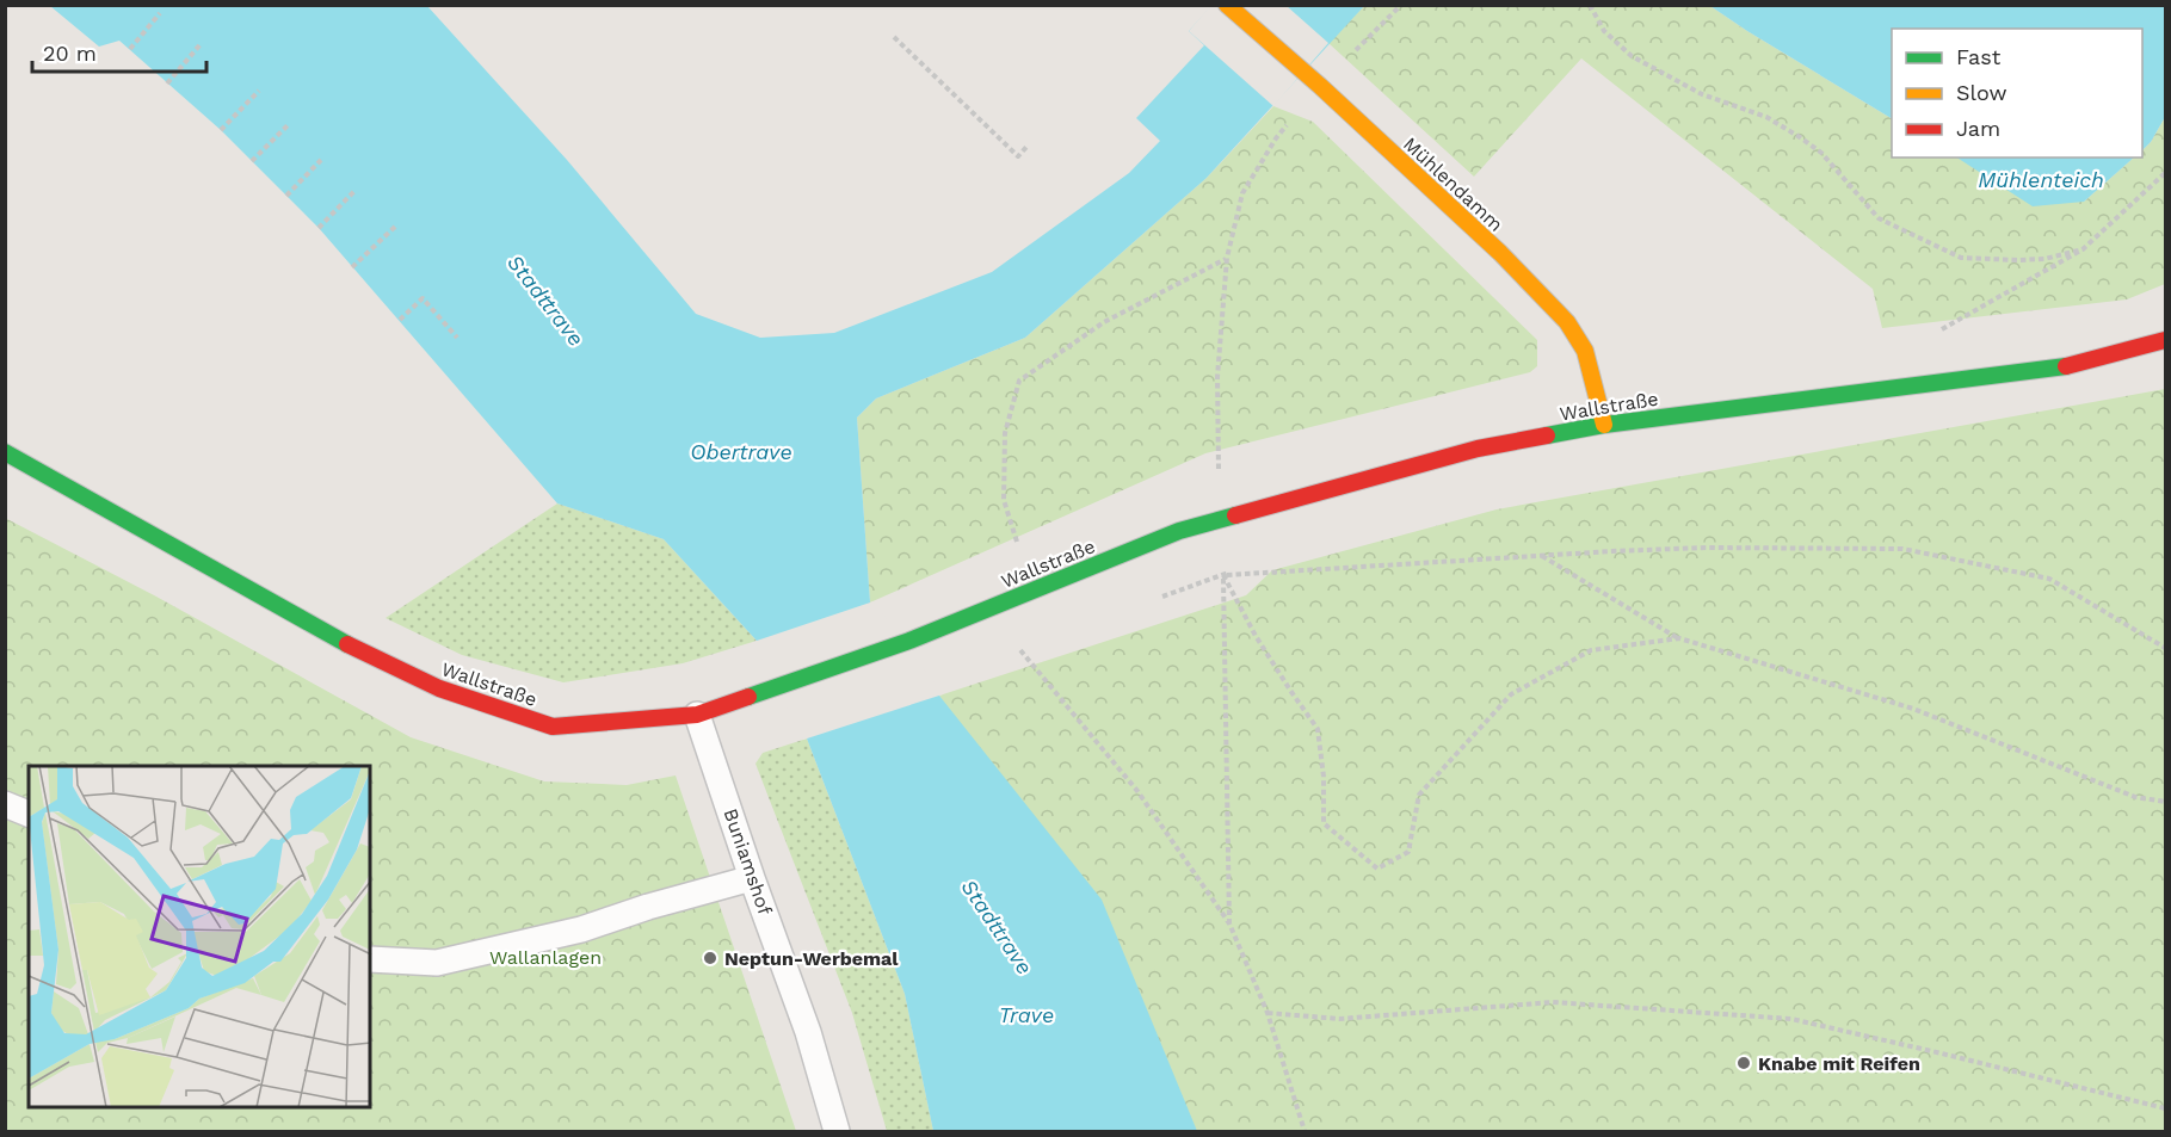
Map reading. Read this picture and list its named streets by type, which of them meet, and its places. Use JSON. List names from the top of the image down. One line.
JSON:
{"streets":{"main road":["Mühlendamm","Wallstraße"],"lane":["Buniamshof"]},"crossings":[["Mühlendamm","Wallstraße"],["Wallstraße","Buniamshof"]],"water":["Mühlenteich","Stadttrave","Obertrave","Trave"],"parks":["Wallanlagen"],"places":["Neptun-Werbemal","Knabe mit Reifen"],"legend":["Fast","Slow","Jam"],"scale_bar":"20 m"}
